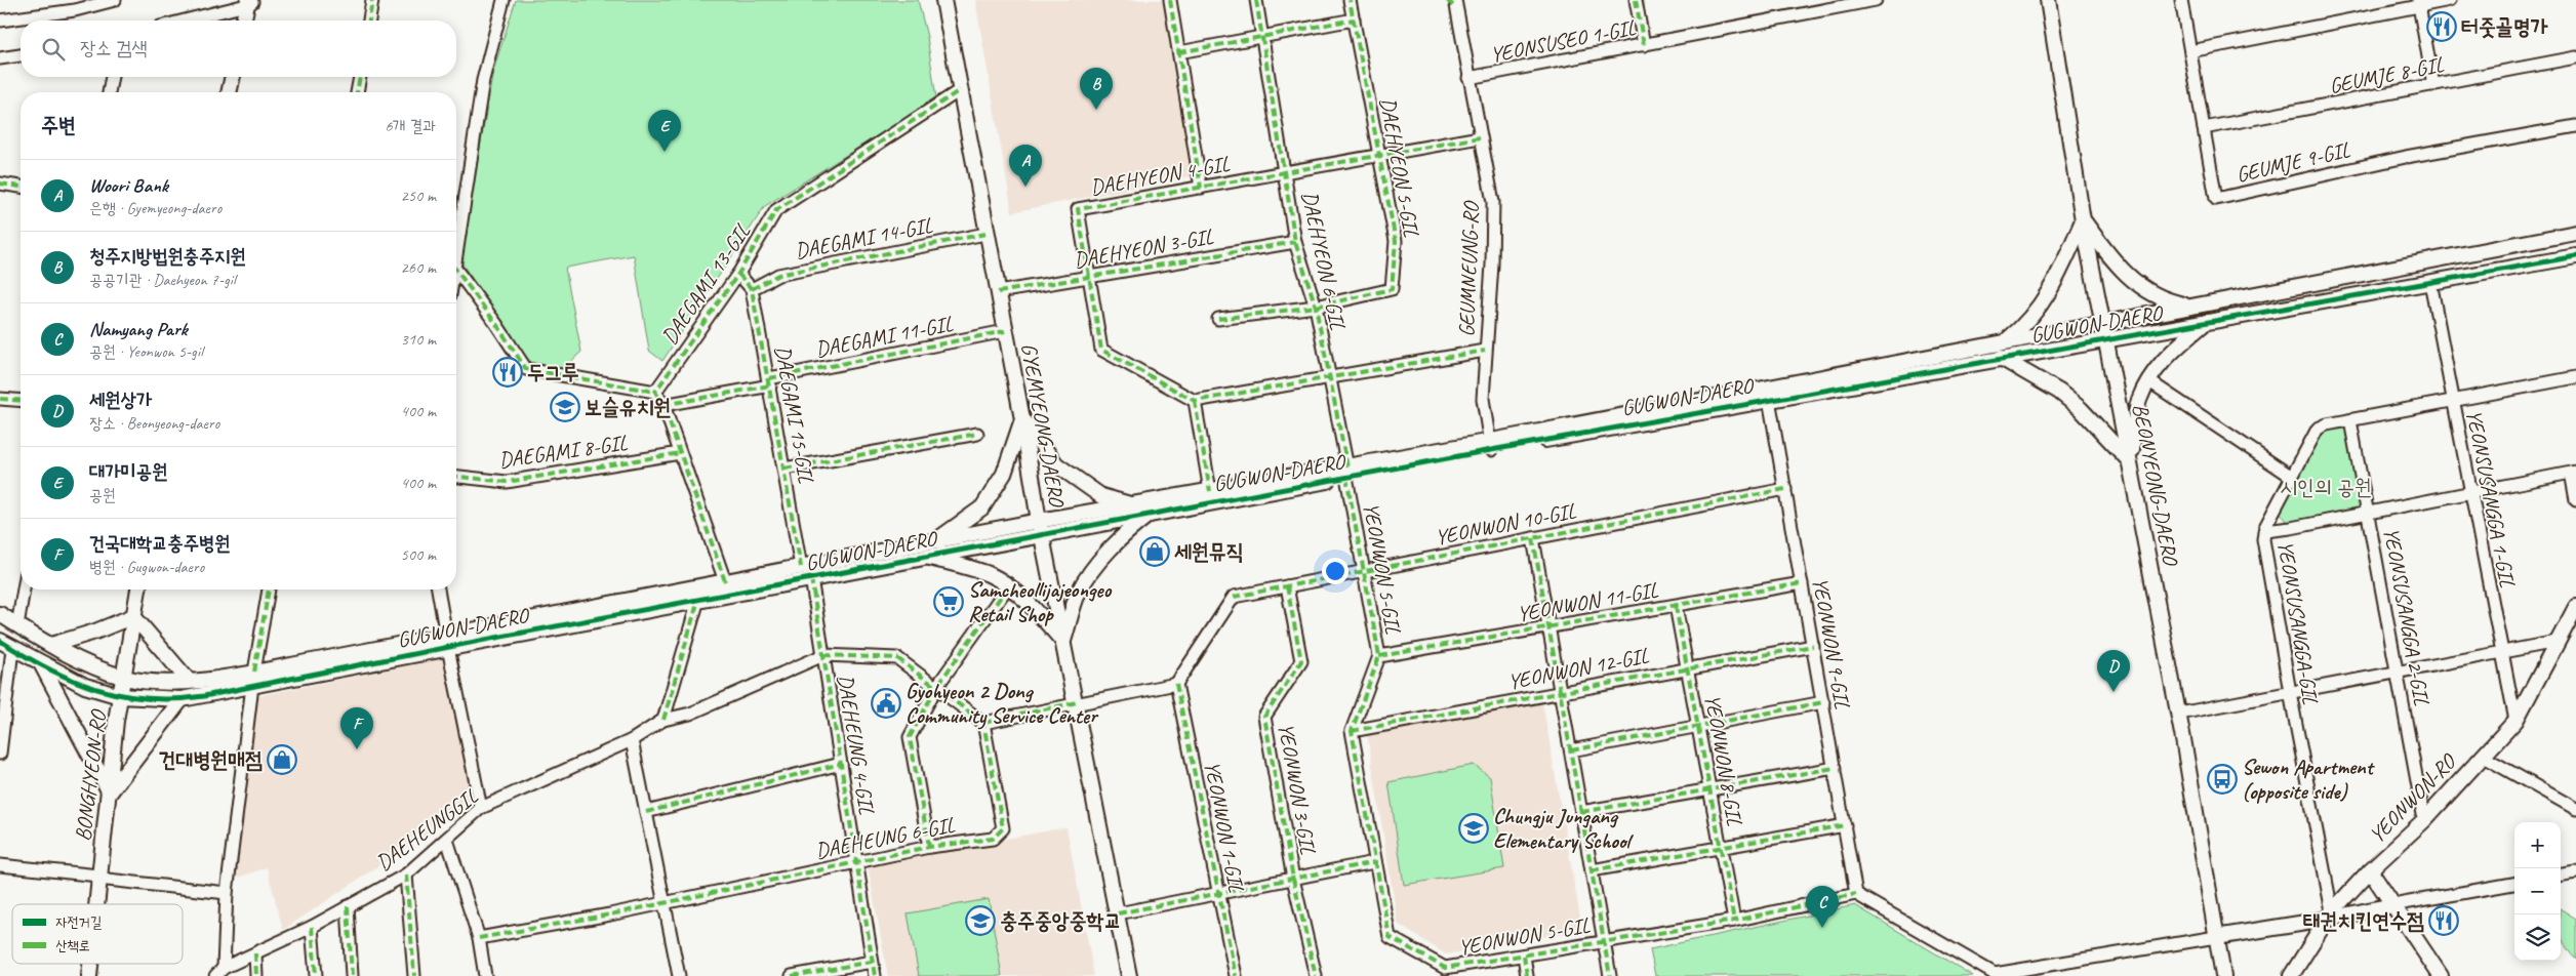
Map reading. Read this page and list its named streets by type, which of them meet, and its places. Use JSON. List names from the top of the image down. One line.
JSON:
{"streets":{"street":["YEONSUSEO 1-GIL","GEUMJE 8-GIL","GEUMJE 9-GIL","DAEHYEON 5-GIL","DAEHYEON 4-GIL","DAEGAMI 14-GIL","DAEHYEON 3-GIL","DAEHYEON 6-GIL","GEUMNEUNG-RO","DAEGAMI 13-GIL","GUGWON-DAERO","DAEGAMI 11-GIL","DAEGAMI 15-GIL","GYEMYEONG-DAERO","DAEGAMI 8-GIL","BEONYEONG-DAERO","YEONSUSANGGA 1-GIL","YEONWON 10-GIL","YEONWON 5-GIL","YEONWON 11-GIL","YEONSUSANGGA 2-GIL","YEONSUSANGGA-GIL","YEONWON 9-GIL","YEONWON 12-GIL","DAEHEUNG 4-GIL","YEONWON 8-GIL","BONGHYEON-RO","YEONWON 3-GIL","YEONWON-RO","YEONWON 1-GIL","DAEHEUNGGIL","DAEHEUNG 6-GIL"]},"crossings":[["YEONSUSEO 1-GIL","GEUMNEUNG-RO"],["GEUMJE 8-GIL","GEUMJE 9-GIL"],["DAEHYEON 5-GIL","DAEHYEON 4-GIL"],["DAEHYEON 5-GIL","DAEHYEON 6-GIL"],["DAEHYEON 4-GIL","DAEHYEON 3-GIL"],["DAEHYEON 4-GIL","DAEHYEON 6-GIL"],["DAEHYEON 4-GIL","GEUMNEUNG-RO"],["DAEGAMI 14-GIL","DAEGAMI 15-GIL"],["DAEGAMI 14-GIL","GYEMYEONG-DAERO"],["DAEHYEON 3-GIL","DAEHYEON 6-GIL"],["DAEHYEON 3-GIL","GYEMYEONG-DAERO"],["DAEHYEON 6-GIL","GUGWON-DAERO"],["DAEHYEON 6-GIL","YEONWON 5-GIL"],["GEUMNEUNG-RO","GUGWON-DAERO"],["DAEGAMI 13-GIL","GYEMYEONG-DAERO"],["GUGWON-DAERO","DAEGAMI 15-GIL"],["GUGWON-DAERO","GYEMYEONG-DAERO"],["GUGWON-DAERO","BEONYEONG-DAERO"],["GUGWON-DAERO","YEONSUSANGGA 1-GIL"],["GUGWON-DAERO","YEONWON 5-GIL"],["GUGWON-DAERO","YEONWON 9-GIL"],["GUGWON-DAERO","DAEHEUNG 4-GIL"],["GUGWON-DAERO","BONGHYEON-RO"],["DAEGAMI 11-GIL","DAEGAMI 15-GIL"],["DAEGAMI 11-GIL","GYEMYEONG-DAERO"],["YEONSUSANGGA 1-GIL","YEONSUSANGGA-GIL"],["YEONSUSANGGA 1-GIL","YEONWON-RO"],["YEONWON 10-GIL","YEONWON 5-GIL"],["YEONWON 10-GIL","YEONWON 9-GIL"],["YEONWON 10-GIL","YEONWON 3-GIL"],["YEONWON 10-GIL","YEONWON 1-GIL"],["YEONWON 5-GIL","YEONWON 11-GIL"],["YEONWON 5-GIL","YEONWON 9-GIL"],["YEONWON 5-GIL","YEONWON 12-GIL"],["YEONWON 5-GIL","YEONWON 8-GIL"],["YEONWON 11-GIL","YEONWON 9-GIL"],["YEONWON 11-GIL","YEONWON 8-GIL"],["YEONSUSANGGA 2-GIL","YEONSUSANGGA-GIL"],["YEONSUSANGGA 2-GIL","YEONWON-RO"],["YEONSUSANGGA-GIL","YEONWON-RO"],["YEONWON 9-GIL","YEONWON 12-GIL"],["YEONWON 12-GIL","YEONWON 8-GIL"],["DAEHEUNG 4-GIL","DAEHEUNGGIL"],["DAEHEUNG 4-GIL","DAEHEUNG 6-GIL"]],"parks":["시인의 공원"],"places":{"restaurant":["터줏골명가","두그루","태권치킨연수점"],"school or university":["보슬유치원","Chungju Jungang Elementary School","충주중앙중학교"],"shop":["세원뮤직","건대병원매점"],"supermarket":["Samcheollijajeongeo Retail Shop"],"public building":["Gyohyeon 2 Dong Community Service Center"],"bus stop":["Sewon Apartment (opposite side)"]},"legend":["자전거길","산책로"],"page":{"search":"장소 검색","pins":["B","E","A","D","F","C"],"heading":["주변","6개 결과"],"list":[{"mark":"A","name":"Woori Bank","note":"은행 · Gyemyeong-daero","value":"250 m"},{"mark":"B","name":"청주지방법원충주지원","note":"공공기관 · Daehyeon 7-gil","value":"260 m"},{"mark":"C","name":"Namyang Park","note":"공원 · Yeonwon 5-gil","value":"310 m"},{"mark":"D","name":"세원상가","note":"장소 · Beonyeong-daero","value":"400 m"},{"mark":"E","name":"대가미공원","note":"공원","value":"400 m"},{"mark":"F","name":"건국대학교충주병원","note":"병원 · Gugwon-daero","value":"500 m"}],"map_buttons":["+","−"]}}
